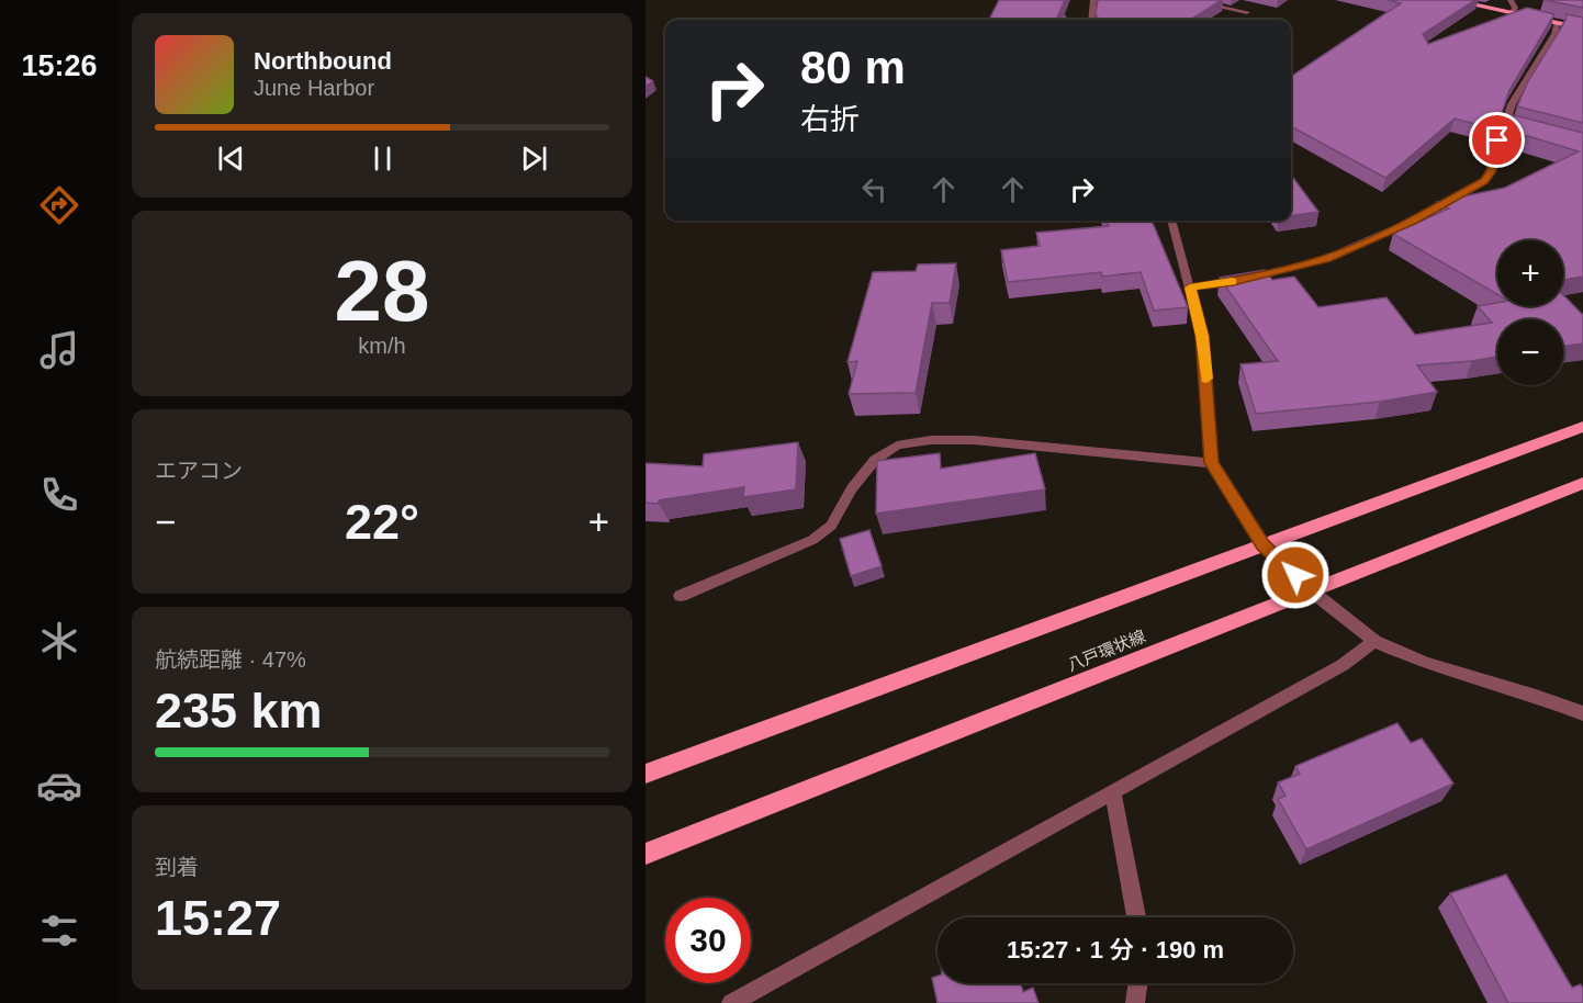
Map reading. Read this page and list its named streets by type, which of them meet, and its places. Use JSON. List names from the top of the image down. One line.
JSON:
{"streets":{"main road":["八戸環状線"]},"page":{"tabs":"15:26","turn":["80 m","右折"],"song":["Northbound","June Harbor"],"tile":[["28","km/h"],"エアコン",["航続距離 · 47%","235 km"],["到着","15:27"]],"map_buttons":["+","−"],"heat":["−","22°","+"],"limit":"30","trip":"15:27 · 1 分 · 190 m"}}
